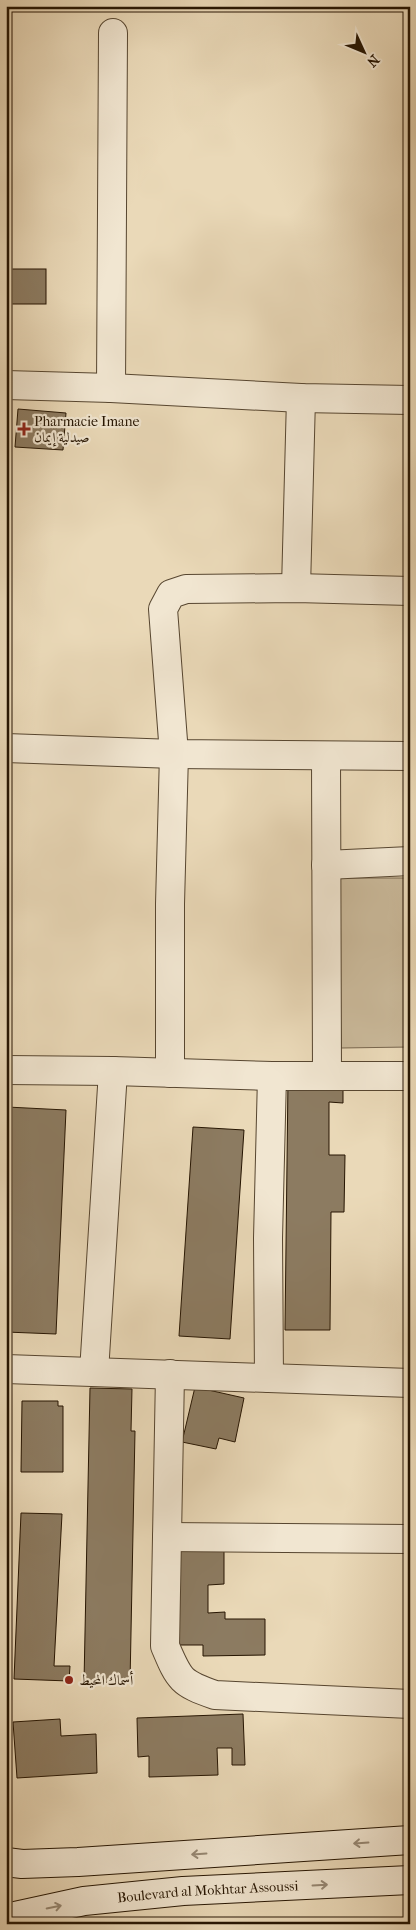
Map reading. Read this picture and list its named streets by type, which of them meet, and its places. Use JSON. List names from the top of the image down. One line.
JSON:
{"streets":{"street":["Boulevard al Mokhtar Assoussi"]},"places":{"health":["Pharmacie Imane صيدلية إيمان"],"other":["أسماك المحيط"]},"north":"bottom right"}
